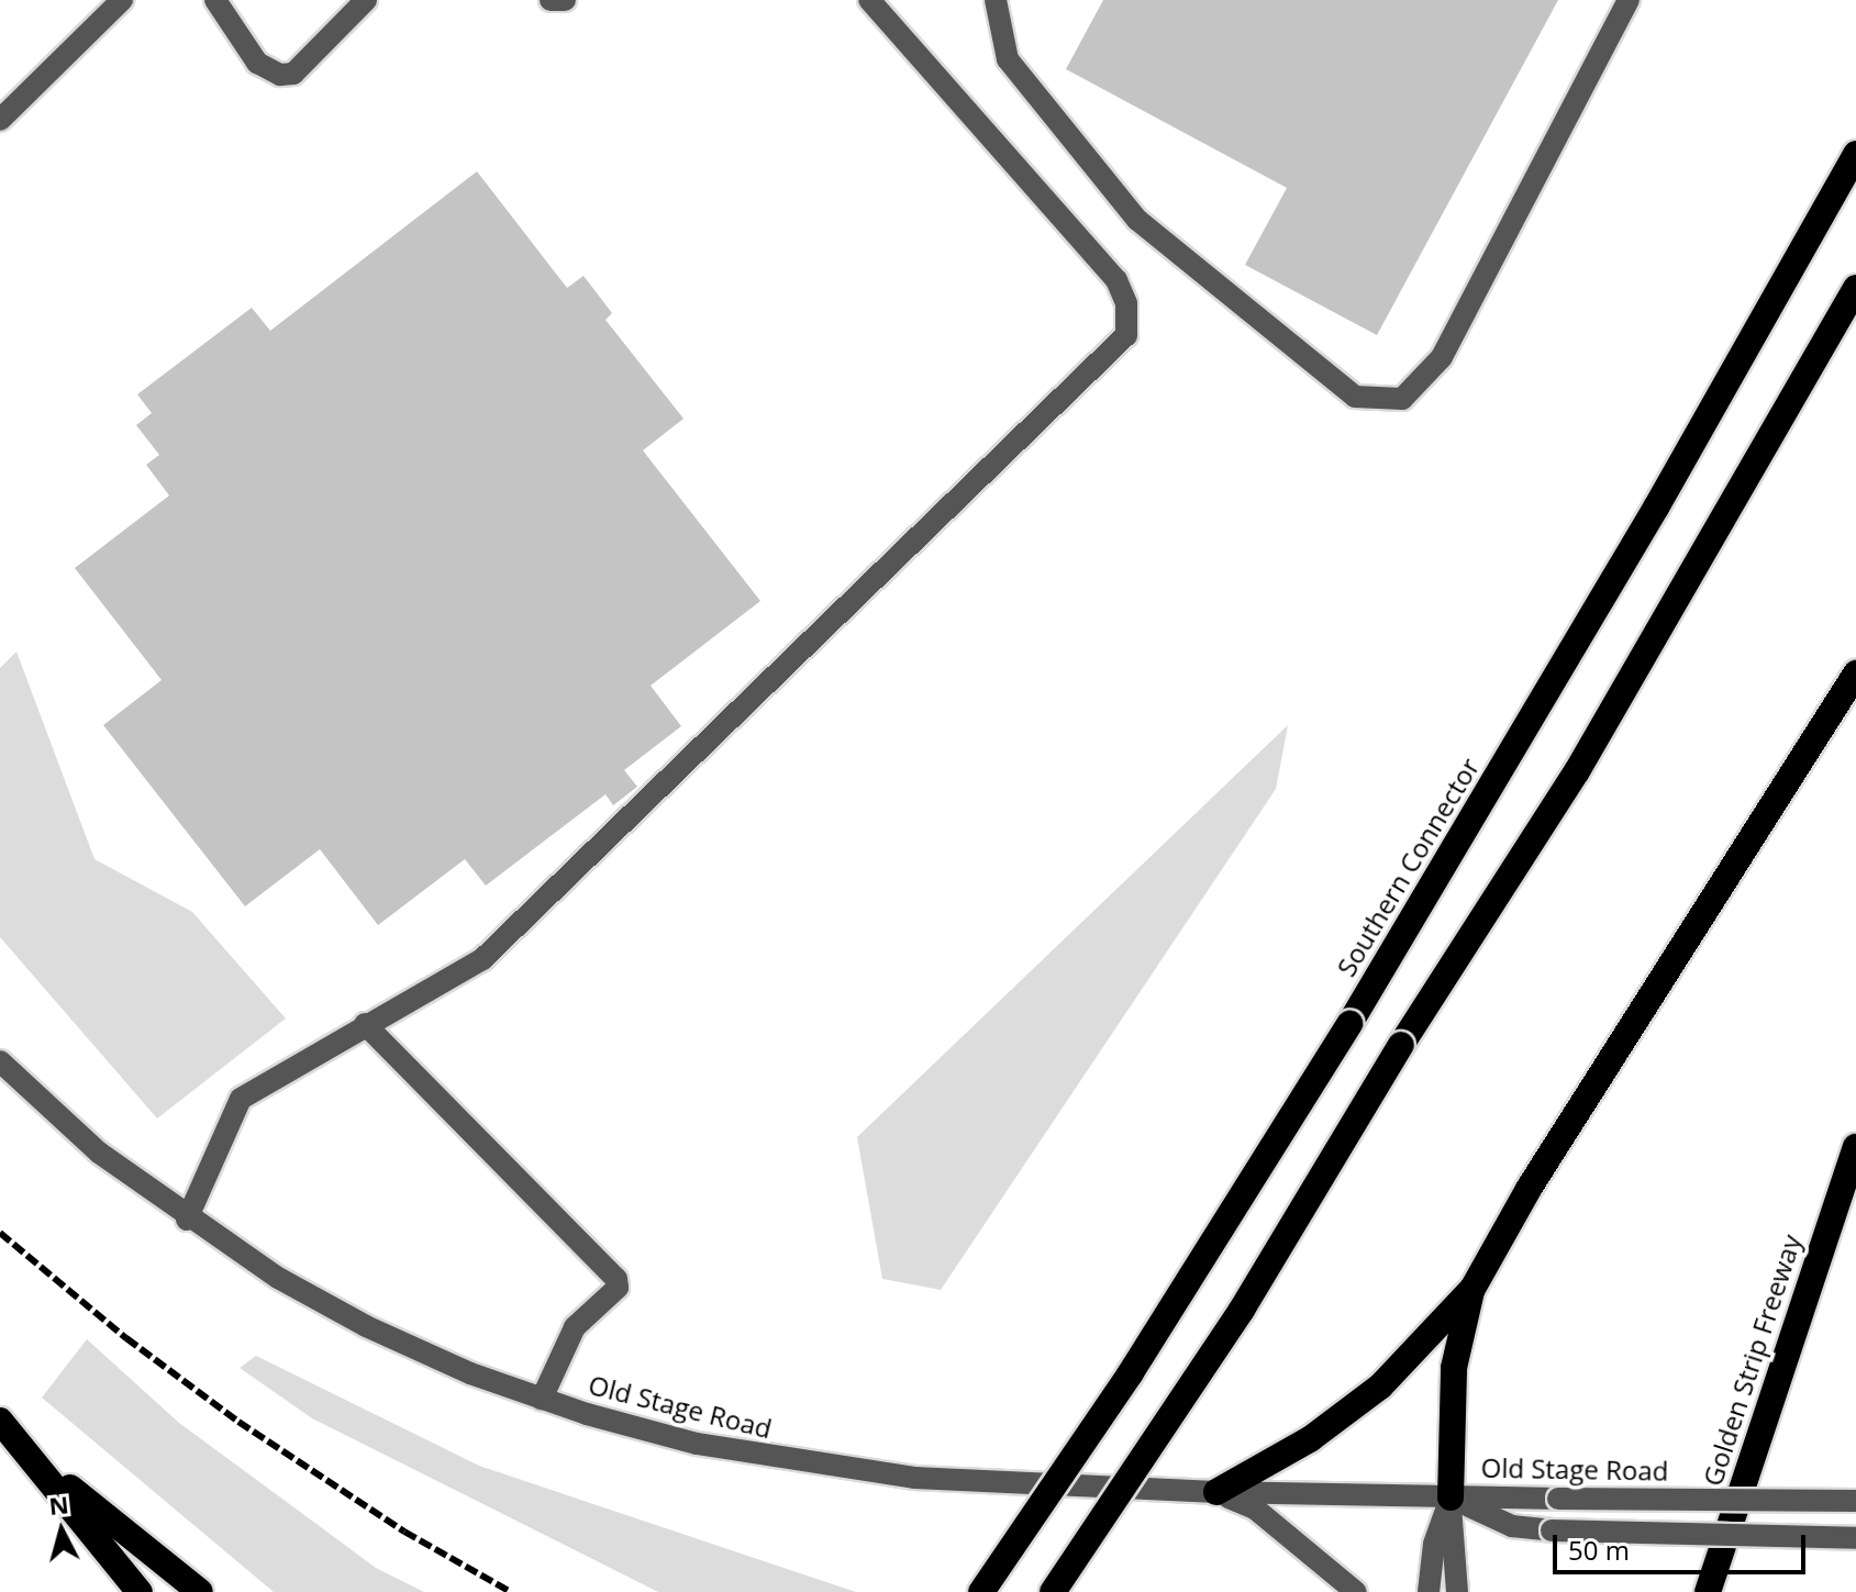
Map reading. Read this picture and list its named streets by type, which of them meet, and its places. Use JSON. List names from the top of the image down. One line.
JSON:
{"streets":{"highway":["Southern Connector","Golden Strip Freeway"],"street":["Old Stage Road"]},"scale_bar":"50 m","north":"top"}
